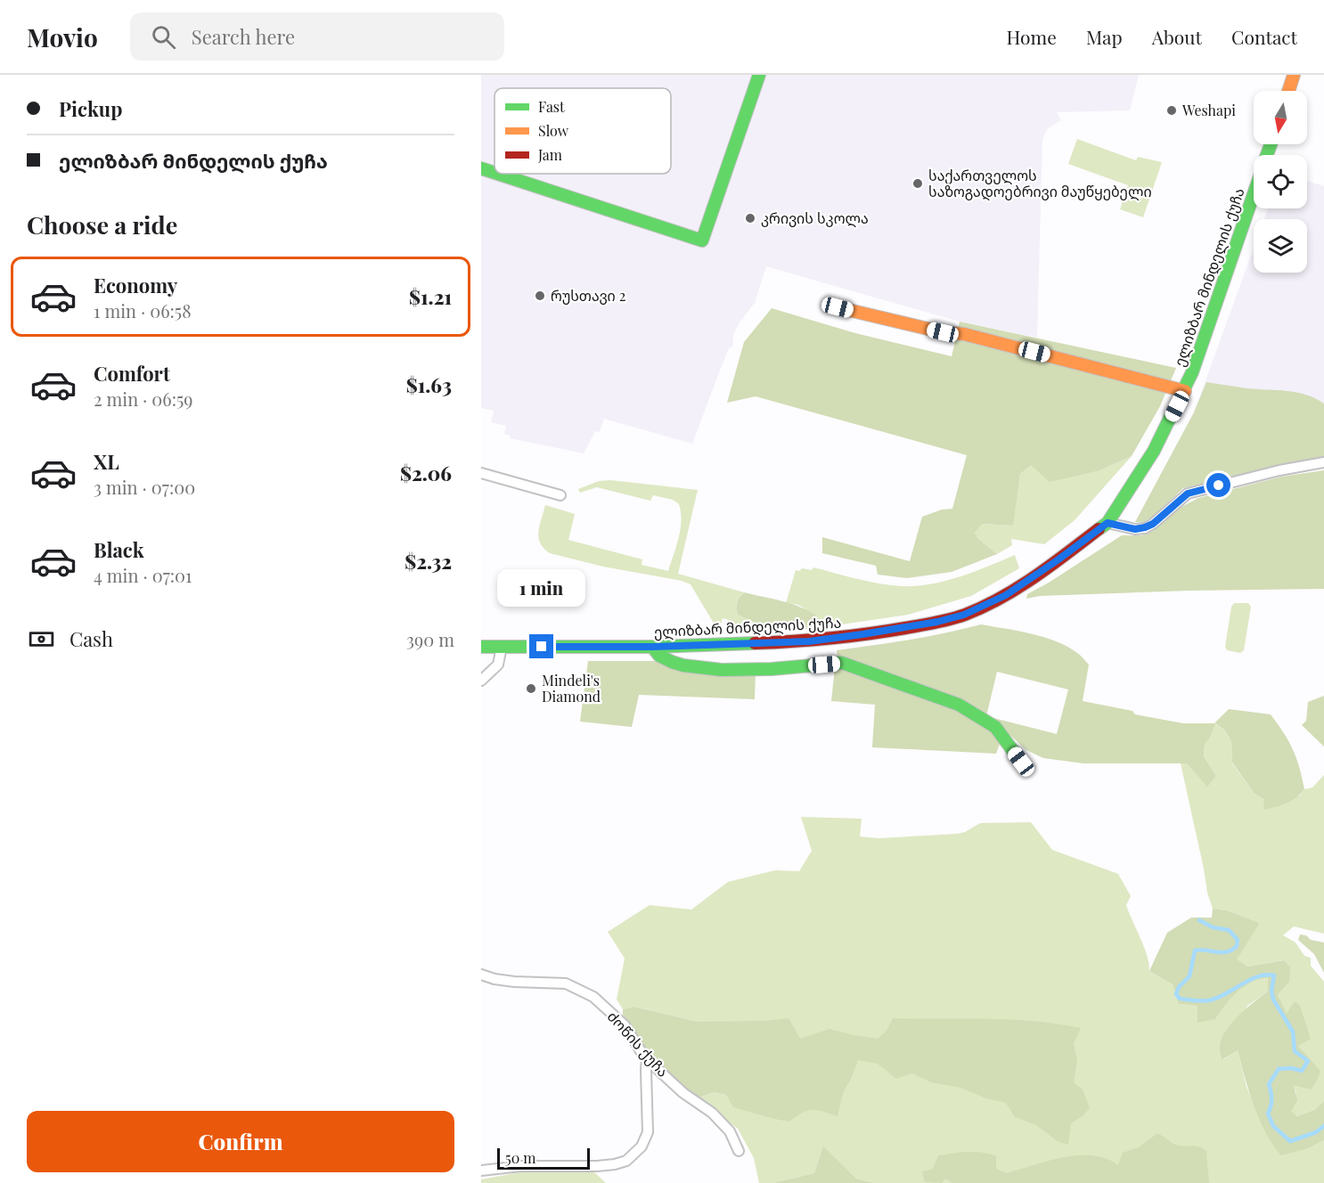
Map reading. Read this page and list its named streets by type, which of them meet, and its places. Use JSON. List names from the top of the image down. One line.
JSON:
{"streets":{"street":["ელიზბარ მინდელის ქუჩა","ძოწის ქუჩა"]},"places":["Weshapi","საქართველოს საზოგადოებრივი მაუწყებელი","კრივის სკოლა","რუსთავი 2","Mindeli's Diamond"],"legend":["Fast","Slow","Jam"],"scale_bar":"50 m","north":"bottom","page":{"header":"Movio","search":"Search here","nav":["Home","Map","About","Contact"],"banner":["Pickup","ელიზბარ მინდელის ქუჩა"],"heading":"Choose a ride","list":[{"name":"Economy","note":"1 min · 06:58","value":"$1.21"},{"name":"Comfort","note":"2 min · 06:59","value":"$1.63"},{"name":"XL","note":"3 min · 07:00","value":"$2.06"},{"name":"Black","note":"4 min · 07:01","value":"$2.32"}],"bubble":"1 min","pay":["Cash","390 m"],"buttons":"Confirm","scale":"50 m"}}
